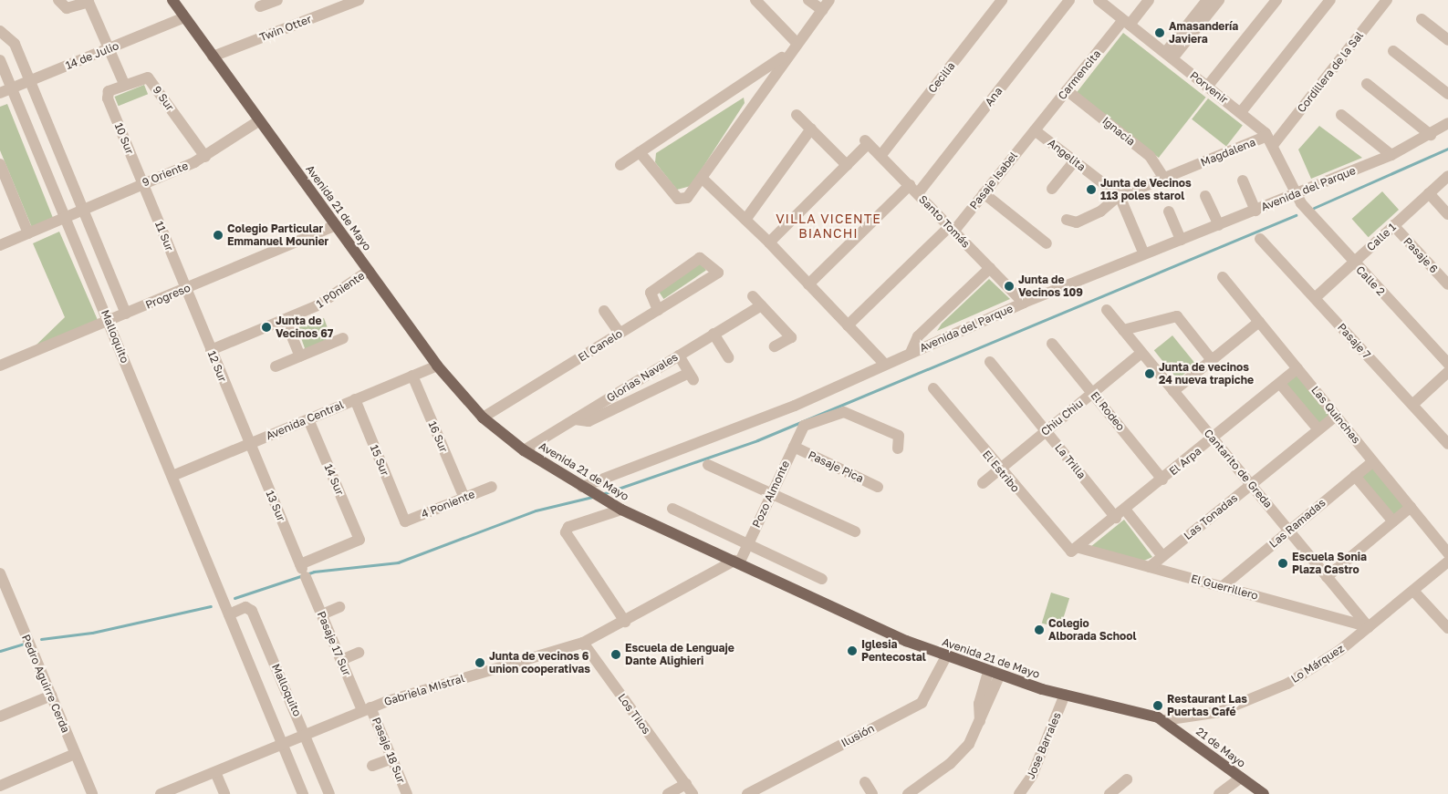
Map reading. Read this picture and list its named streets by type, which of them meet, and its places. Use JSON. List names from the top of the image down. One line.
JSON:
{"streets":{"main road":["Avenida 21 de Mayo","21 de Mayo"],"street":["Twin Otter","14 de Julio","Cordillera de la Sal","Carmencita","Cecilia","Porvenir","Ana","9 Sur","Ignacia","10 Sur","Magdalena","Angelita","9 Oriente","Pasaje Isabel","Avenida del Parque","Santo Tomás","11 Sur","Calle 1","Pasaje 6","Calle 2","1 P0niente","Progreso","Malloquito","Pasaje 7","El Canelo","12 Sur","Glorias Navales","El Rodeo","Las Quinchas","Chiu Chiu","Avenida Central","16 Sur","15 Sur","La Trilla","El Arpa","Pasaje Pica","Cantarito de Greda","El Estribo","14 Sur","Pozo Almonte","4 Poniente","13 Sur","Las Tonadas","Las Ramadas","El Guerrillero","Pasaje 17 Sur","Lo Márquez","Pedro Aguirre Cerda","Gabriela MIstral","Los Tilos","Ilusión","Jose Barrales","Pasaje 18 Sur"]},"crossings":[["Twin Otter","Avenida 21 de Mayo"],["14 de Julio","Avenida 21 de Mayo"],["14 de Julio","Malloquito"],["Cordillera de la Sal","Porvenir"],["Cordillera de la Sal","Magdalena"],["Carmencita","Porvenir"],["Carmencita","Ignacia"],["Carmencita","Angelita"],["Carmencita","Pasaje Isabel"],["Cecilia","Santo Tomás"],["Porvenir","Magdalena"],["Porvenir","Avenida del Parque"],["Porvenir","Calle 2"],["Ana","Santo Tomás"],["9 Sur","10 Sur"],["9 Sur","9 Oriente"],["Ignacia","Magdalena"],["10 Sur","9 Oriente"],["10 Sur","11 Sur"],["Magdalena","Angelita"],["Angelita","Pasaje Isabel"],["9 Oriente","Avenida 21 de Mayo"],["9 Oriente","11 Sur"],["9 Oriente","Malloquito"],["Pasaje Isabel","Santo Tomás"],["Avenida del Parque","Avenida 21 de Mayo"],["Avenida del Parque","Santo Tomás"],["Avenida del Parque","Calle 2"],["Avenida 21 de Mayo","1 P0niente"],["Avenida 21 de Mayo","Progreso"],["Avenida 21 de Mayo","El Canelo"],["Avenida 21 de Mayo","Glorias Navales"],["Avenida 21 de Mayo","Avenida Central"],["Avenida 21 de Mayo","Pozo Almonte"],["Avenida 21 de Mayo","Lo Márquez"],["Avenida 21 de Mayo","Gabriela MIstral"],["Avenida 21 de Mayo","Ilusión"],["Avenida 21 de Mayo","Jose Barrales"],["Avenida 21 de Mayo","21 de Mayo"],["11 Sur","Progreso"],["11 Sur","12 Sur"],["Calle 1","Pasaje 6"],["Calle 1","Calle 2"],["Calle 1","Pasaje 7"],["1 P0niente","12 Sur"],["Progreso","Malloquito"],["Progreso","12 Sur"],["Malloquito","Avenida Central"],["Malloquito","Gabriela MIstral"],["12 Sur","Avenida Central"],["12 Sur","13 Sur"],["El Rodeo","Chiu Chiu"],["El Rodeo","El Arpa"],["Las Quinchas","El Arpa"],["Las Quinchas","Las Tonadas"],["Las Quinchas","Las Ramadas"],["Chiu Chiu","La Trilla"],["Chiu Chiu","Cantarito de Greda"],["Chiu Chiu","El Estribo"],["Avenida Central","16 Sur"],["Avenida Central","15 Sur"],["Avenida Central","14 Sur"],["Avenida Central","13 Sur"],["16 Sur","4 Poniente"],["15 Sur","4 Poniente"],["La Trilla","El Arpa"],["El Arpa","Cantarito de Greda"],["El Arpa","El Estribo"],["El Arpa","El Guerrillero"],["Pasaje Pica","Pozo Almonte"],["Cantarito de Greda","Las Tonadas"],["Cantarito de Greda","Las Ramadas"],["Cantarito de Greda","El Guerrillero"],["Cantarito de Greda","Lo Márquez"],["El Estribo","El Guerrillero"],["14 Sur","13 Sur"],["14 Sur","Pasaje 17 Sur"],["Pozo Almonte","Gabriela MIstral"],["13 Sur","Pasaje 17 Sur"],["Las Tonadas","El Guerrillero"],["Las Ramadas","El Guerrillero"],["El Guerrillero","Lo Márquez"],["Pasaje 17 Sur","Gabriela MIstral"],["Pasaje 17 Sur","Pasaje 18 Sur"],["Lo Márquez","21 de Mayo"],["Gabriela MIstral","Los Tilos"],["Gabriela MIstral","Pasaje 18 Sur"]],"districts":["VILLA VICENTE BIANCHI"],"places":["Amasandería Javiera","Junta de Vecinos 113 poles starol","Colegio Particular Emmanuel Mounier","Junta de Vecinos 109","Junta de Vecinos 67","Junta de vecinos 24 nueva trapiche","Escuela Sonia Plaza Castro","Colegio Alborada School","Iglesia Pentecostal","Escuela de Lenguaje Dante Alighieri","Junta de vecinos 6 union cooperativas","Restaurant Las Puertas Café"]}
